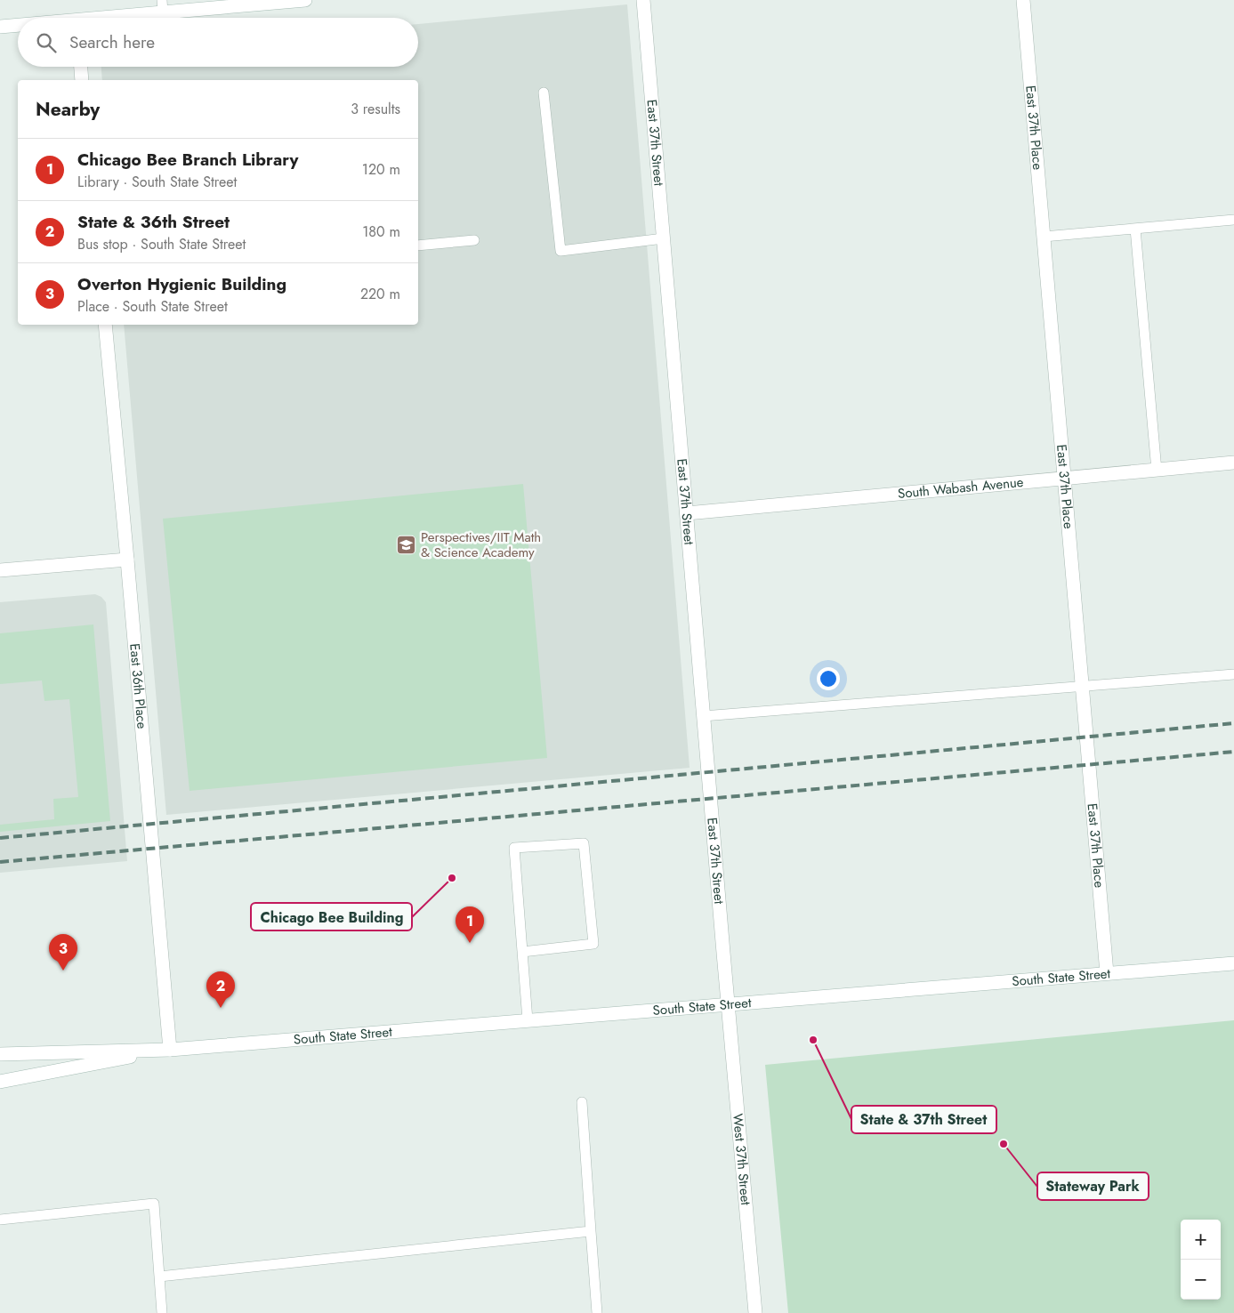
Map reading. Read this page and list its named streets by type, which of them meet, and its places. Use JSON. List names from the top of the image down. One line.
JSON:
{"streets":{"street":["East 37th Place","East 37th Street","South Wabash Avenue","East 36th Place","South State Street","West 37th Street"]},"crossings":[["East 37th Place","South Wabash Avenue"],["East 37th Place","South State Street"],["East 37th Street","South Wabash Avenue"],["East 37th Street","South State Street"],["East 37th Street","West 37th Street"],["East 36th Place","South State Street"],["South State Street","West 37th Street"]],"places":{"school or university":["Perspectives/IIT Math & Science Academy"],"other":["Chicago Bee Building","State & 37th Street","Stateway Park"]},"page":{"search":"Search here","heading":["Nearby","3 results"],"list":[{"mark":"1","name":"Chicago Bee Branch Library","note":"Library · South State Street","value":"120 m"},{"mark":"2","name":"State & 36th Street","note":"Bus stop · South State Street","value":"180 m"},{"mark":"3","name":"Overton Hygienic Building","note":"Place · South State Street","value":"220 m"}],"pins":["1","3","2"],"map_buttons":["+","−"]}}
